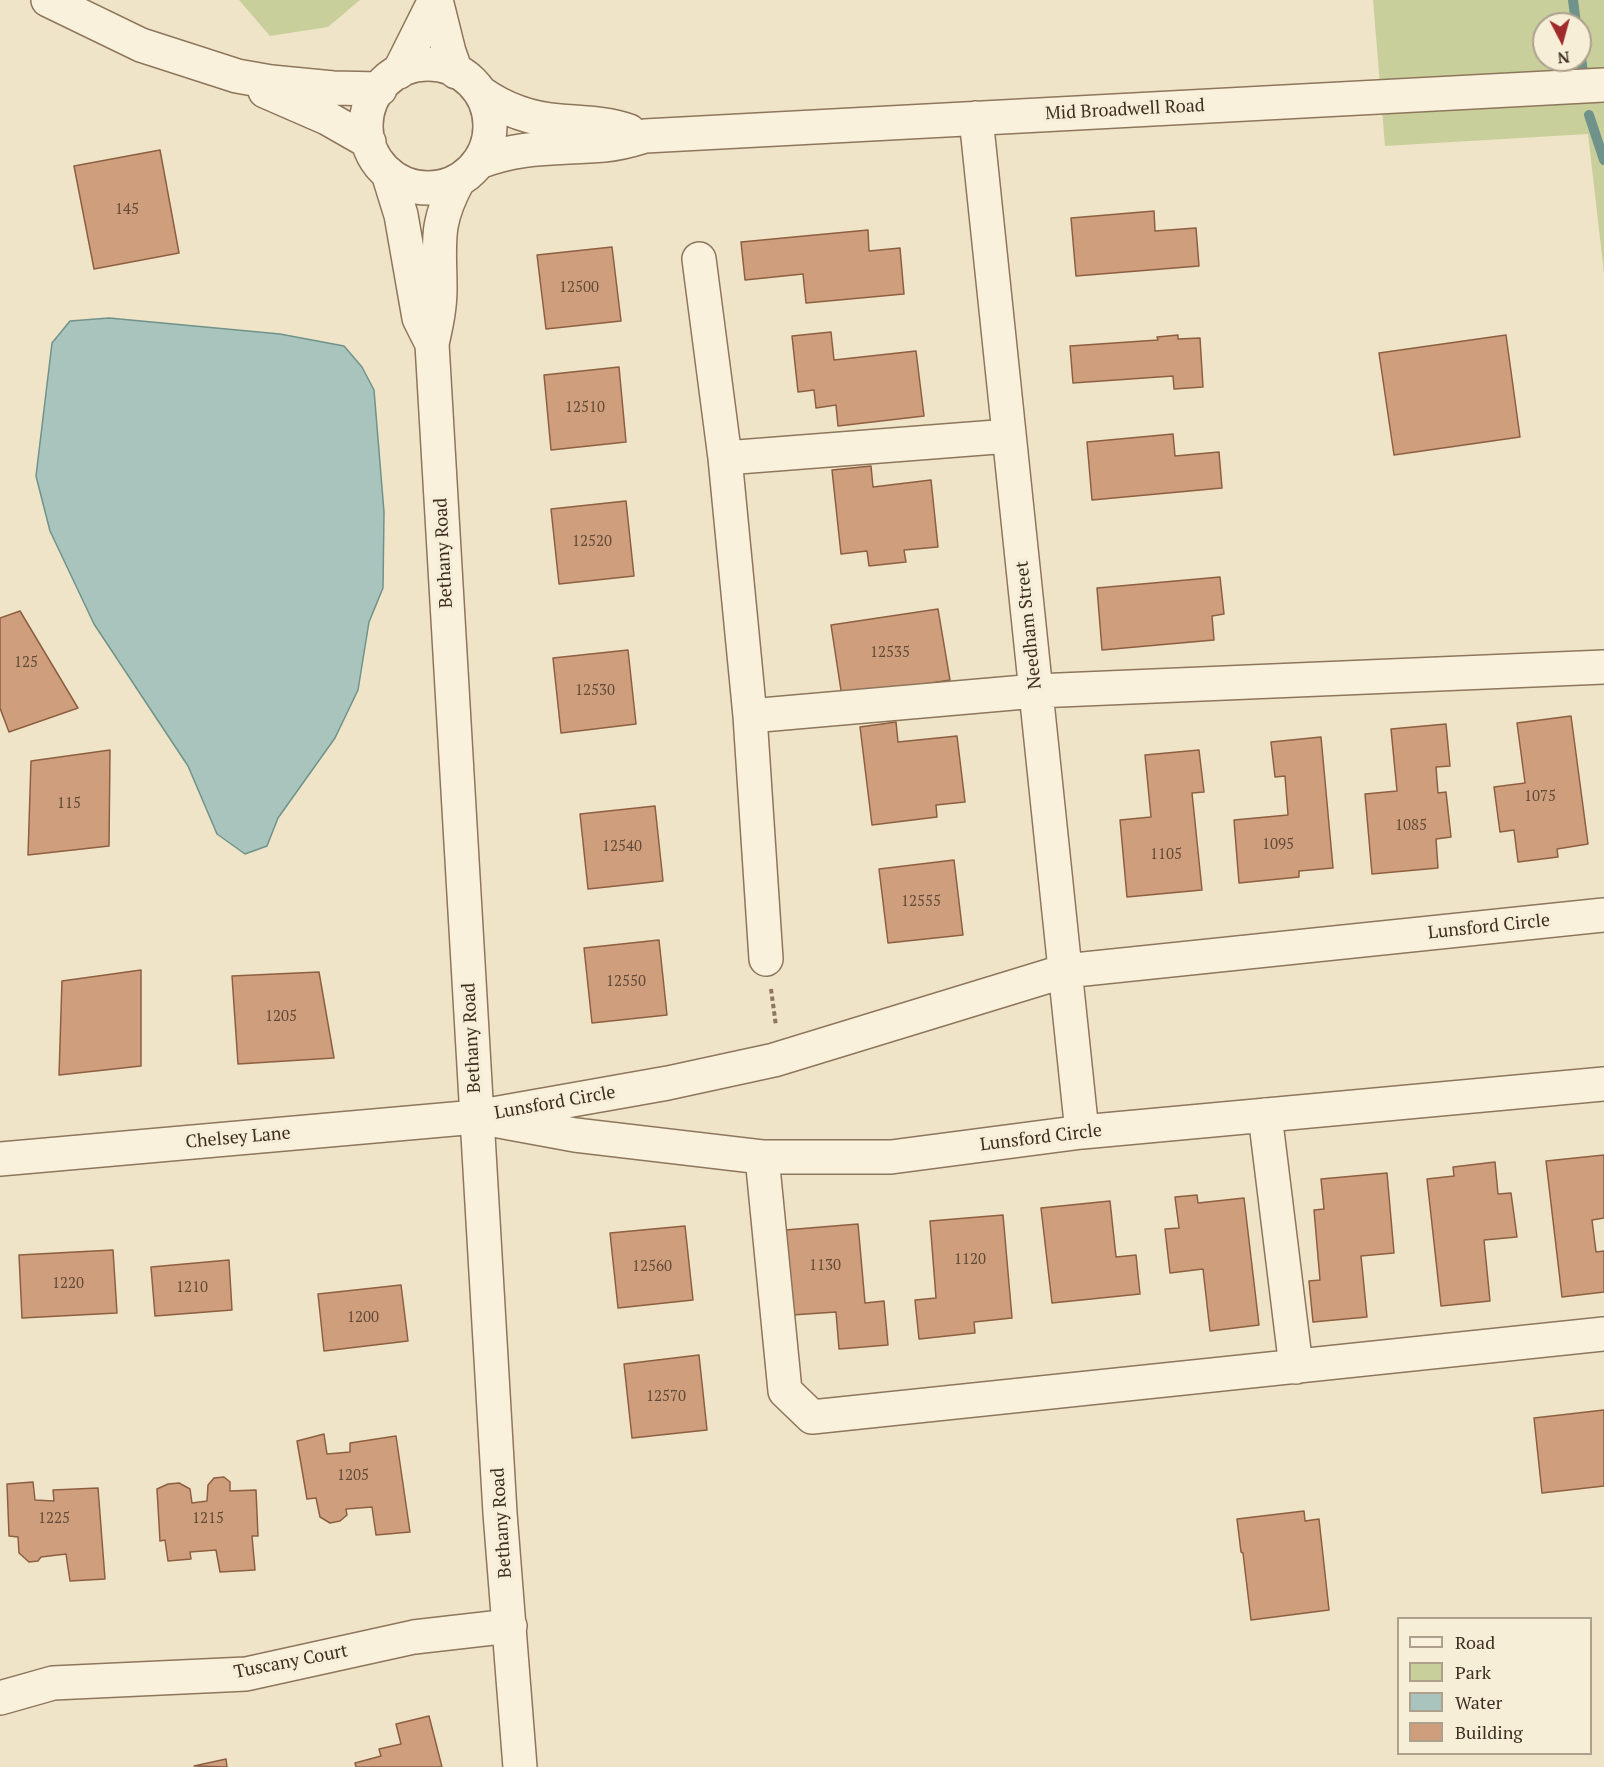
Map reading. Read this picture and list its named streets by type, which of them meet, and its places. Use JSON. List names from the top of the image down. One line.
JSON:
{"streets":{"street":["Mid Broadwell Road","Bethany Road","Needham Street","Lunsford Circle","Chelsey Lane","Tuscany Court"]},"crossings":[["Mid Broadwell Road","Bethany Road"],["Mid Broadwell Road","Needham Street"],["Bethany Road","Lunsford Circle"],["Bethany Road","Chelsey Lane"],["Bethany Road","Tuscany Court"],["Needham Street","Lunsford Circle"],["Lunsford Circle","Chelsey Lane"]],"house_numbers":["145","12500","12510","12520","12535","125","12530","1075","115","1085","1095","12540","1105","12555","12550","1205","1120","1130","12560","1220","1210","1200","12570","1205","1225","1215"],"legend":["Road","Park","Water","Building"],"north":"bottom"}
